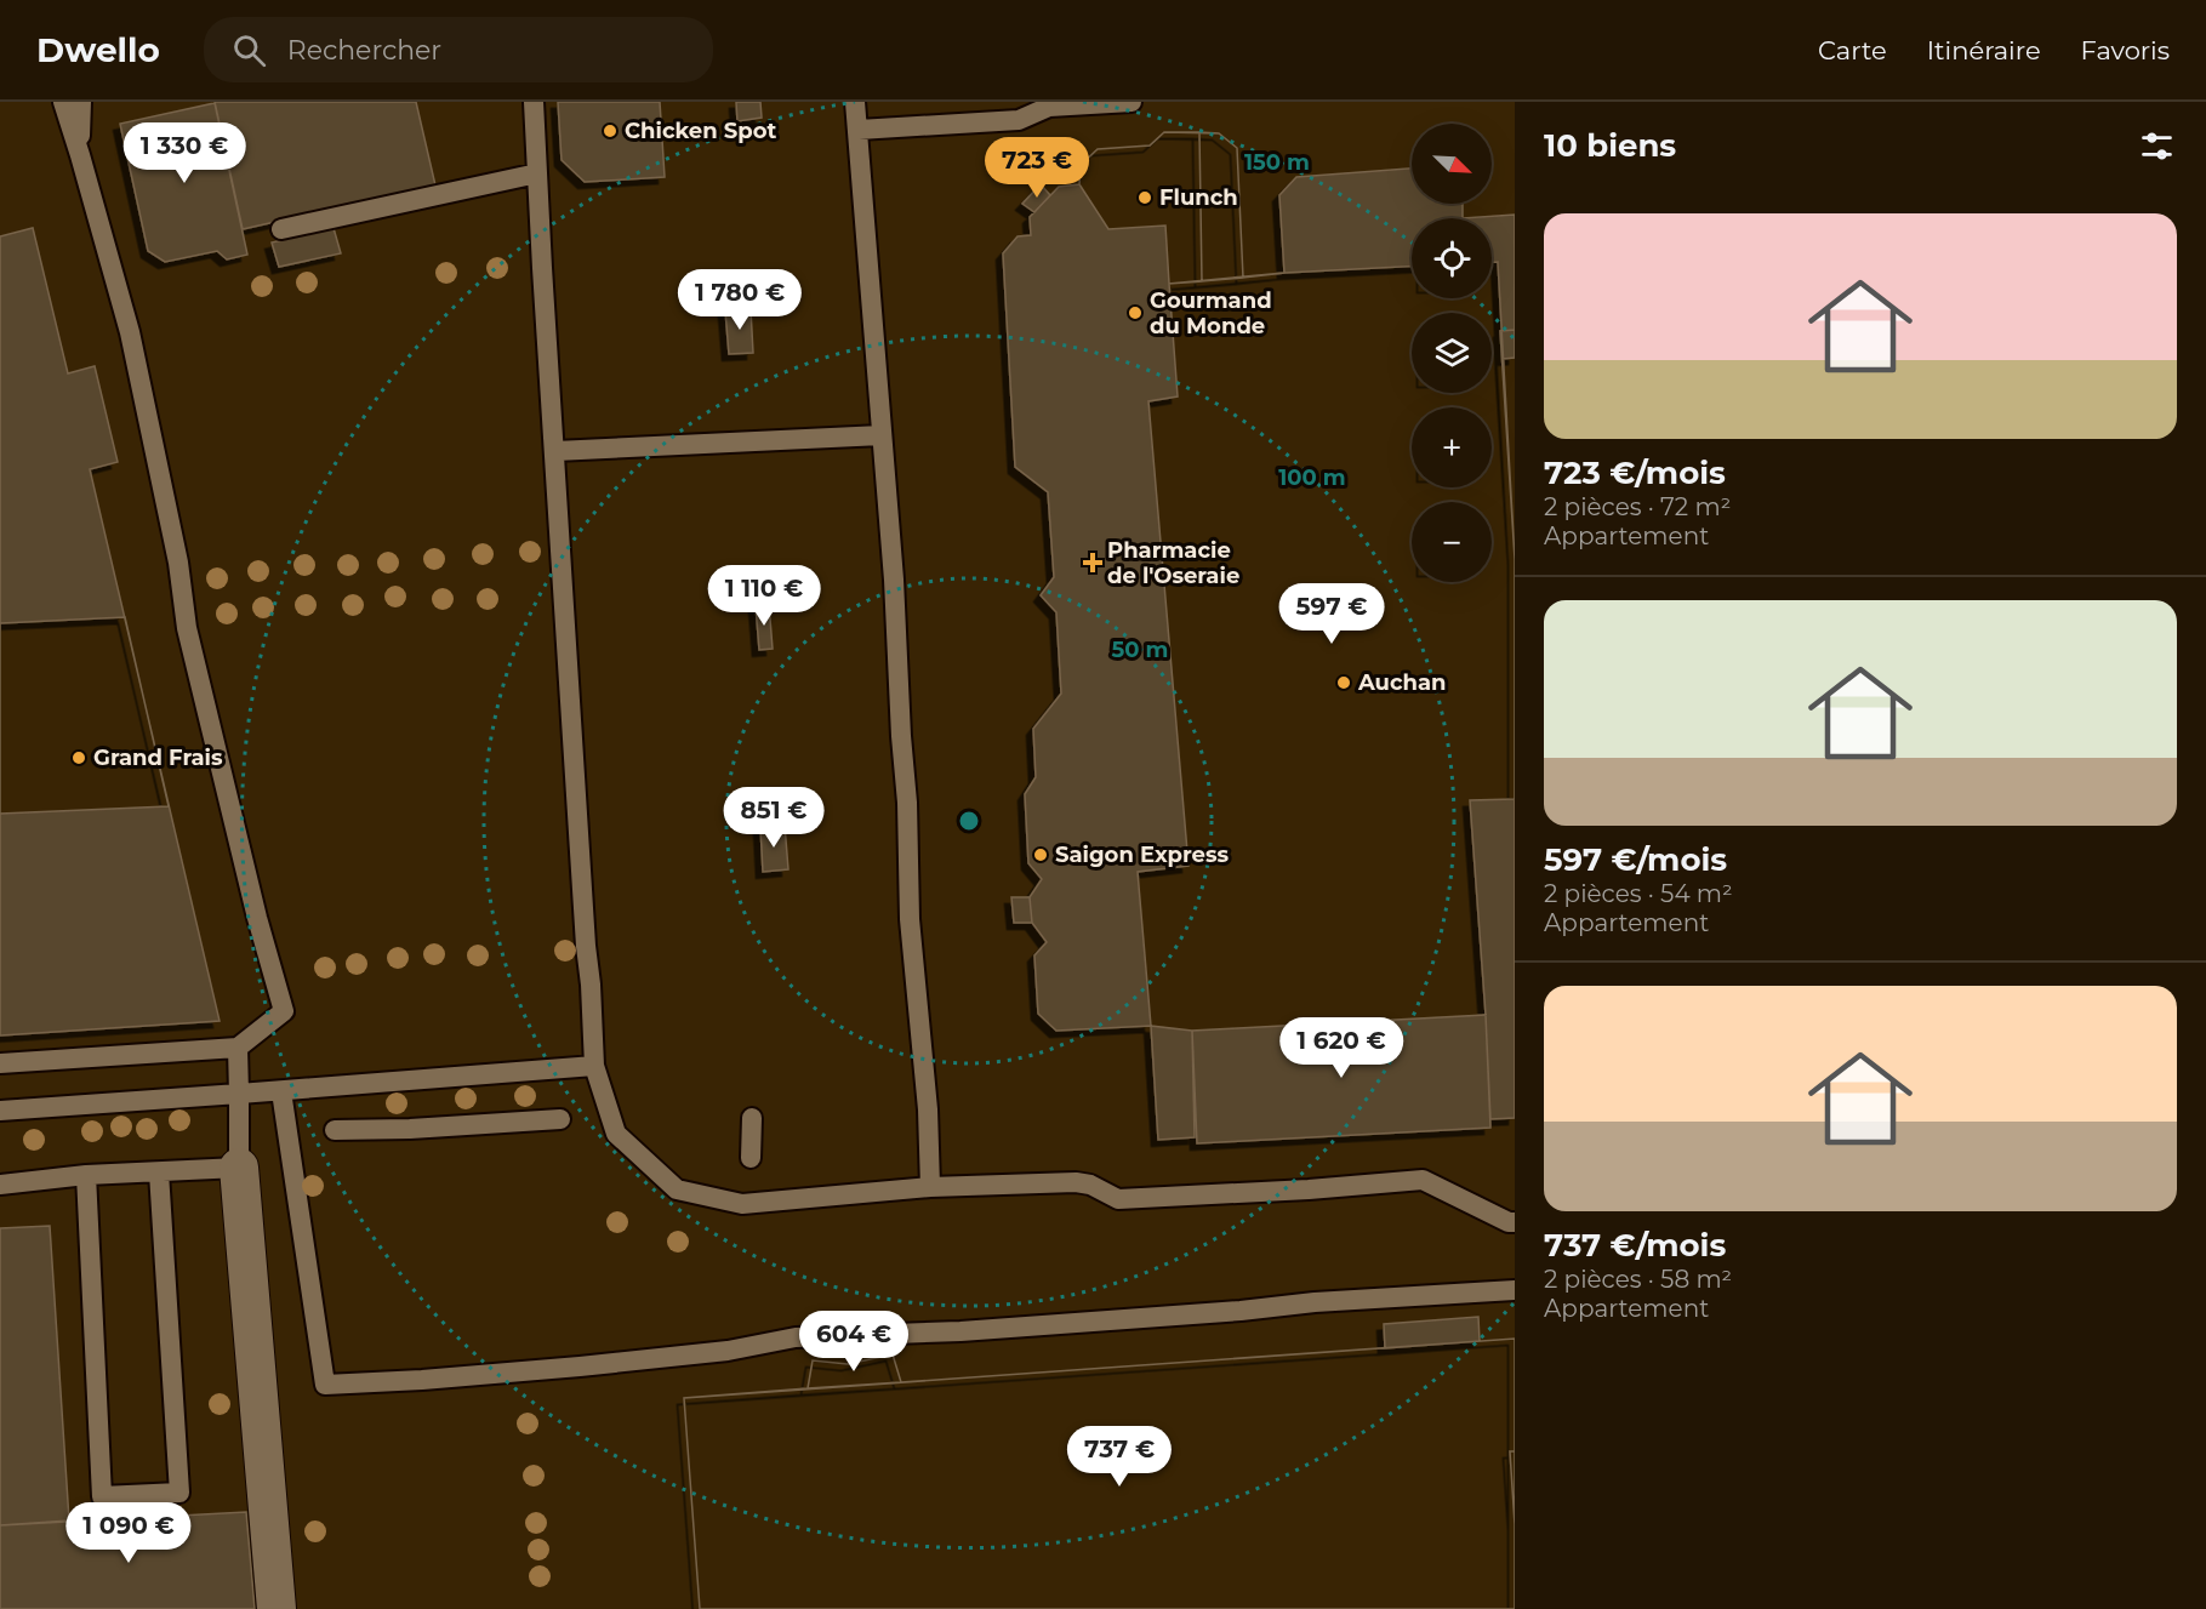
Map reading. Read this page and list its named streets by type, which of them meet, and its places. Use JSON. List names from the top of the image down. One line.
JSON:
{"places":{"other":["Chicken Spot","Flunch","Gourmand du Monde","Auchan","Grand Frais","Saigon Express"],"health":["Pharmacie de l'Oseraie"]},"north":"bottom right","page":{"header":"Dwello","search":"Rechercher","nav":["Carte","Itinéraire","Favoris"],"heading":"10 biens","price":["1 330 €","723 €","1 780 €","1 110 €","597 €","851 €","1 620 €","604 €","737 €","1 090 €"],"map_buttons":["+","−"],"list":[{"name":"723 €/mois","note":"2 pièces · 72 m² · Appartement"},{"name":"597 €/mois","note":"2 pièces · 54 m² · Appartement"},{"name":"737 €/mois","note":"2 pièces · 58 m² · Appartement"}]},"rings":["150 m","100 m","50 m"]}
